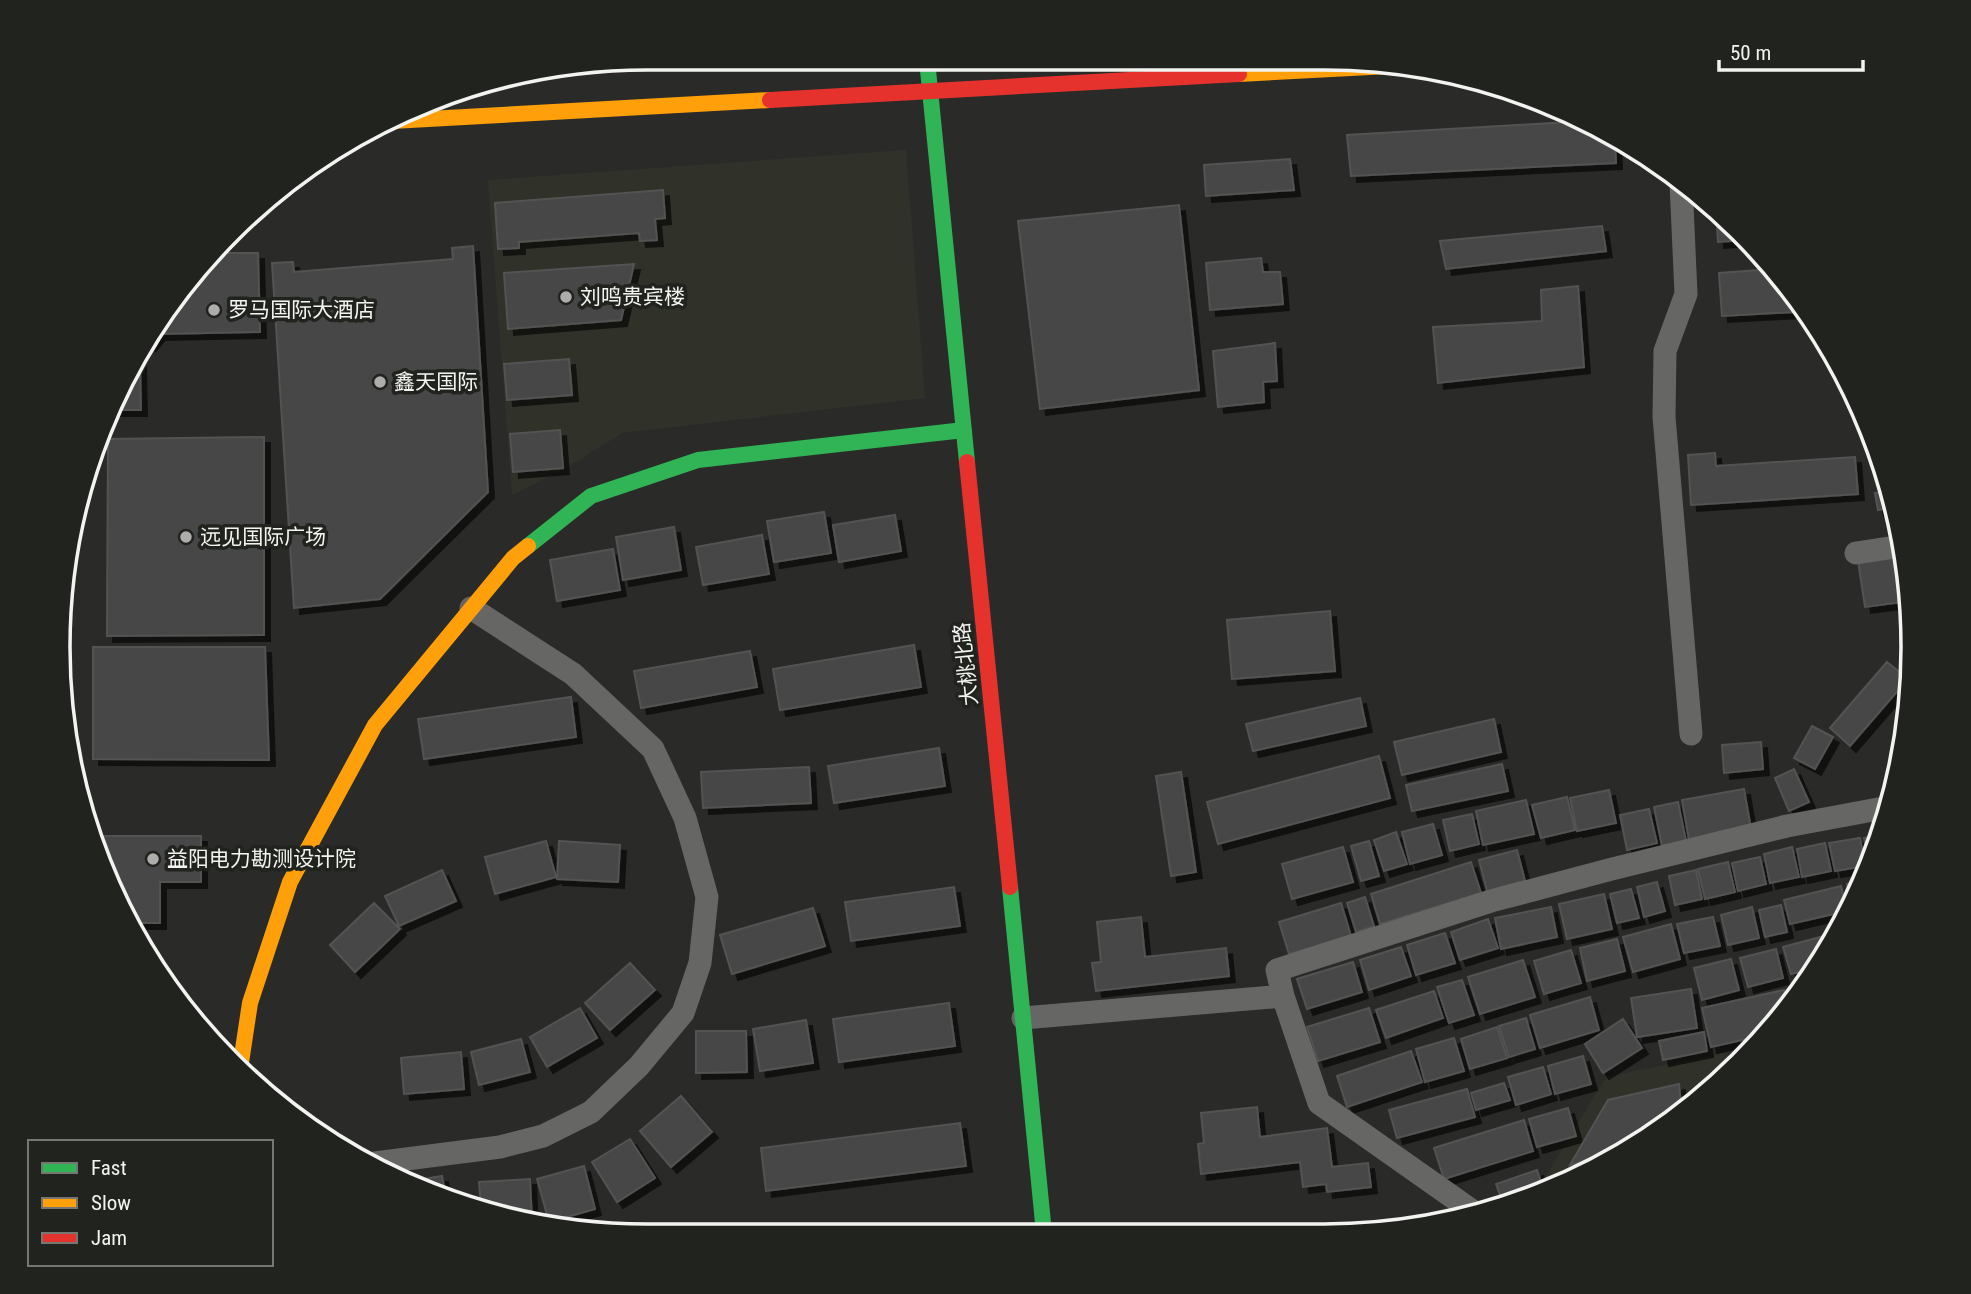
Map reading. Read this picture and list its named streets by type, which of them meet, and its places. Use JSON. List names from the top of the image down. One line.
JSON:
{"streets":{"street":["大桃北路"]},"places":["刘鸣贵宾楼","罗马国际大酒店","鑫天国际","远见国际广场","益阳电力勘测设计院"],"legend":["Fast","Slow","Jam"],"scale_bar":"50 m"}
